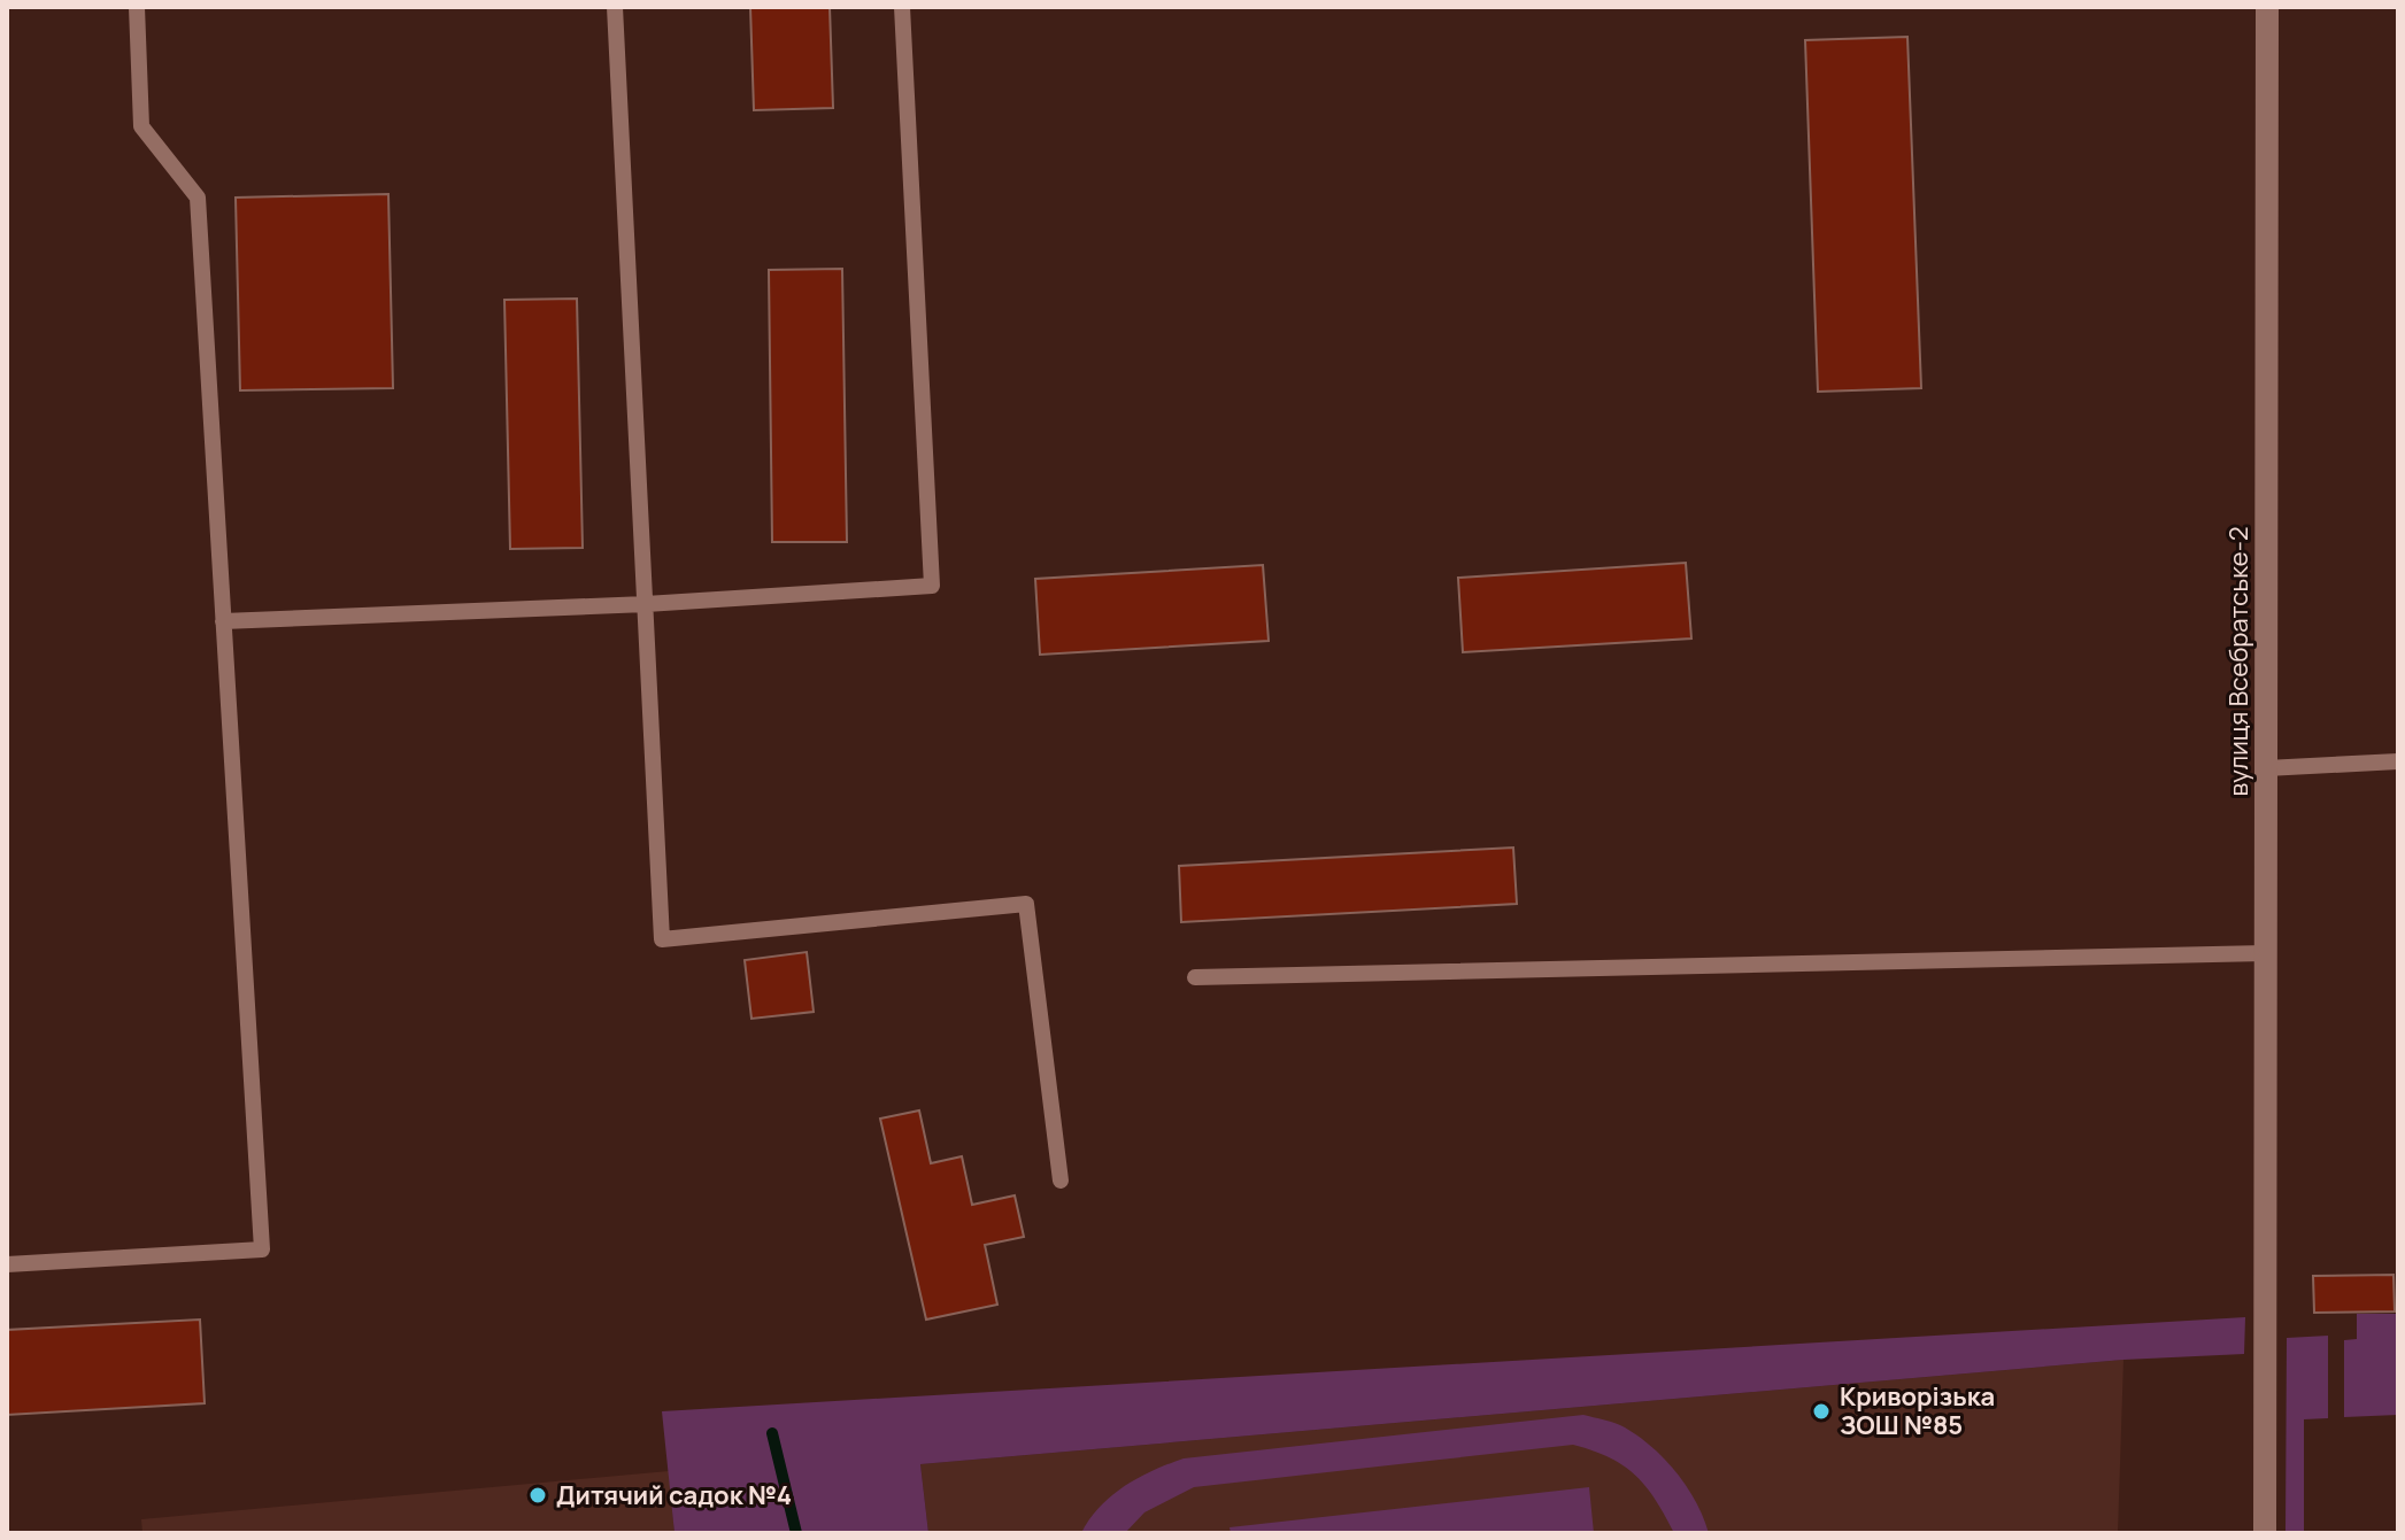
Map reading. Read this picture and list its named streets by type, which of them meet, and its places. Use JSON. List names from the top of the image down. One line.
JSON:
{"streets":{"street":["вулиця Всебратське-2"]},"places":["Криворізька ЗОШ №85","Дитячий садок №4"]}
